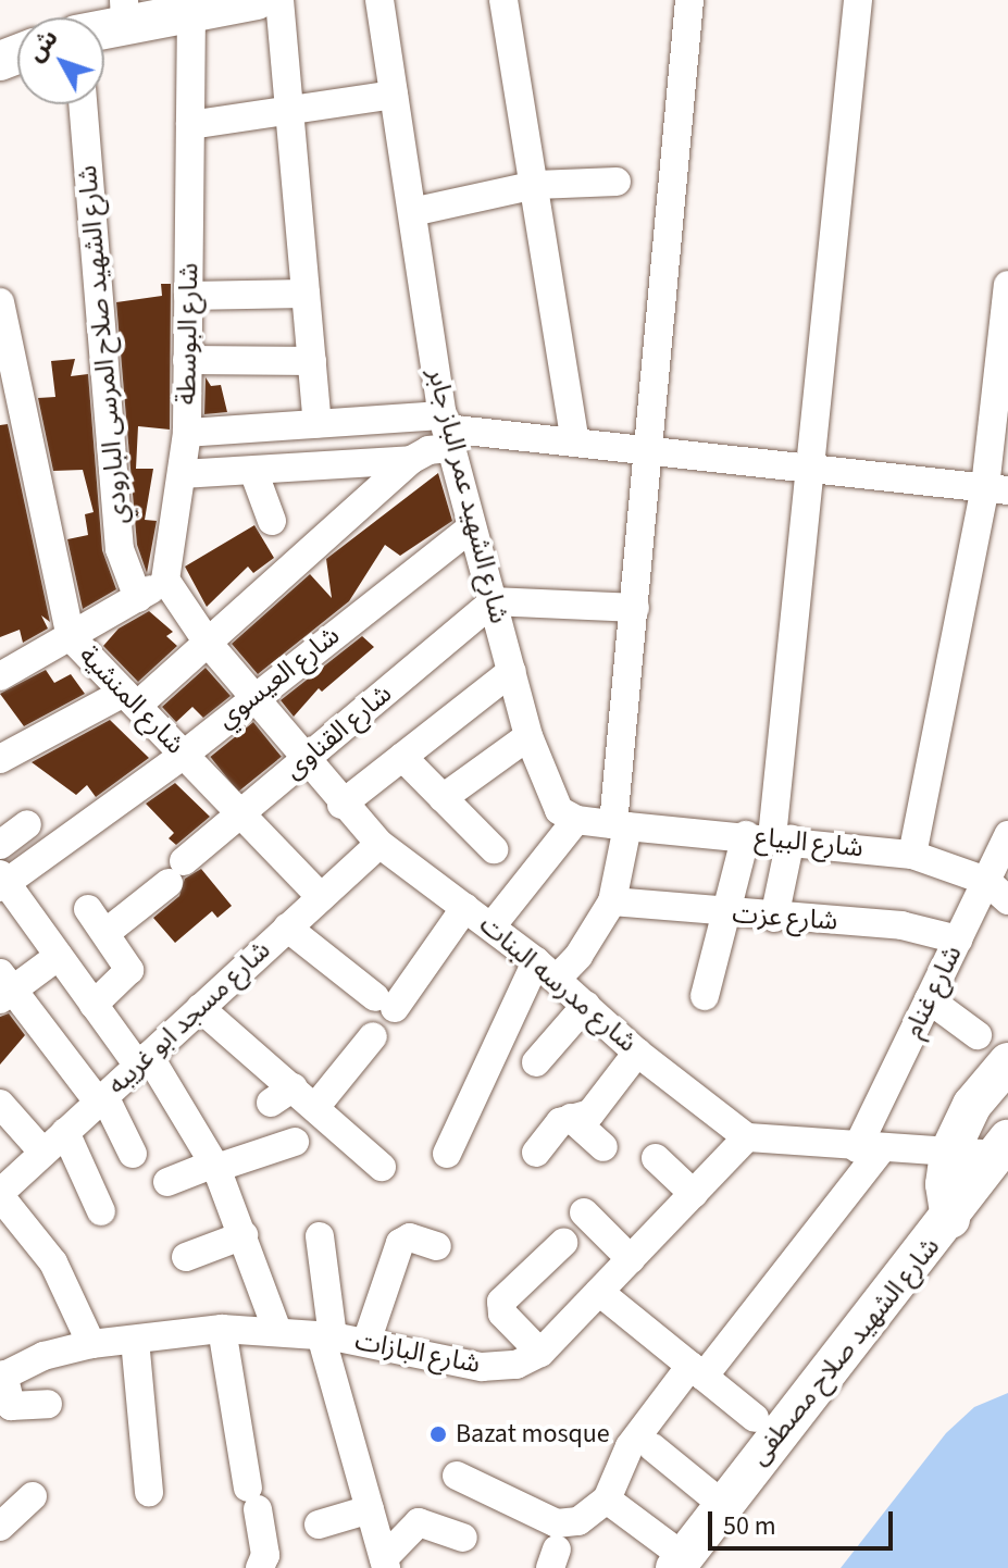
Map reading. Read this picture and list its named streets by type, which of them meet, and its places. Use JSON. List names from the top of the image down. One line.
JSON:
{"streets":{"main road":["شارع الشهيد صلاح مصطفى"],"street":["شارع البوسطة","شارع الشهيد صلاح المرسى البارودي","شارع الشهيد عمر الباز جابر","شارع العيسوي","شارع المنشية","شارع القناوى","شارع البياع","شارع عزت","شارع مدرسه البنات","شارع غنام","شارع مسجد ابو غريبه","شارع البازات"]},"crossings":[["شارع الشهيد عمر الباز جابر","شارع العيسوي"],["شارع الشهيد عمر الباز جابر","شارع القناوى"],["شارع الشهيد عمر الباز جابر","شارع البياع"],["شارع العيسوي","شارع المنشية"],["شارع العيسوي","شارع مدرسه البنات"],["شارع المنشية","شارع القناوى"],["شارع المنشية","شارع مسجد ابو غريبه"],["شارع القناوى","شارع مدرسه البنات"],["شارع البياع","شارع غنام"],["شارع عزت","شارع غنام"],["شارع مدرسه البنات","شارع مسجد ابو غريبه"],["شارع مدرسه البنات","شارع البازات"]],"places":["Bazat mosque"],"scale_bar":"50 m","north":"top left"}
